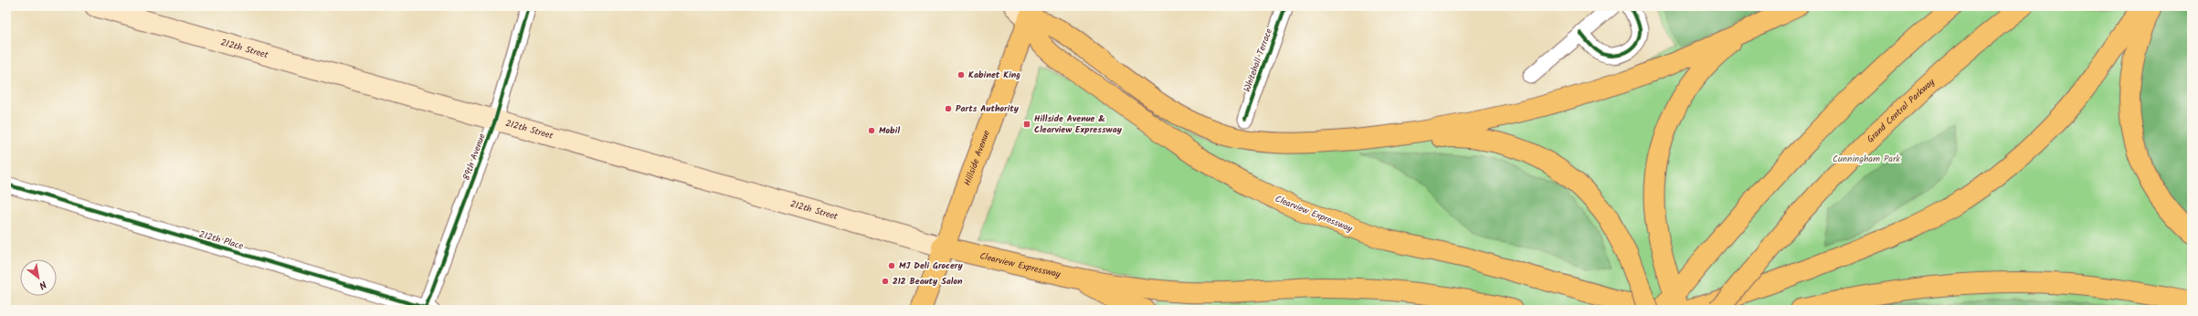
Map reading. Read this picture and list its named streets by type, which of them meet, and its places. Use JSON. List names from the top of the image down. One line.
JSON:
{"streets":{"main road":["212th Street","Grand Central Parkway","Hillside Avenue","Clearview Expressway"],"street":["Whitehall Terrace","89th Avenue","212th Place"]},"crossings":[["212th Street","89th Avenue"],["212th Street","Hillside Avenue"],["212th Street","Clearview Expressway"],["89th Avenue","212th Place"],["Hillside Avenue","Clearview Expressway"]],"parks":["Cunningham Park"],"places":{"other":["Kabinet King","Parts Authority","Mobil","MJ Deli Grocery","212 Beauty Salon"],"transit":["Hillside Avenue & Clearview Expressway"]},"north":"bottom right"}
